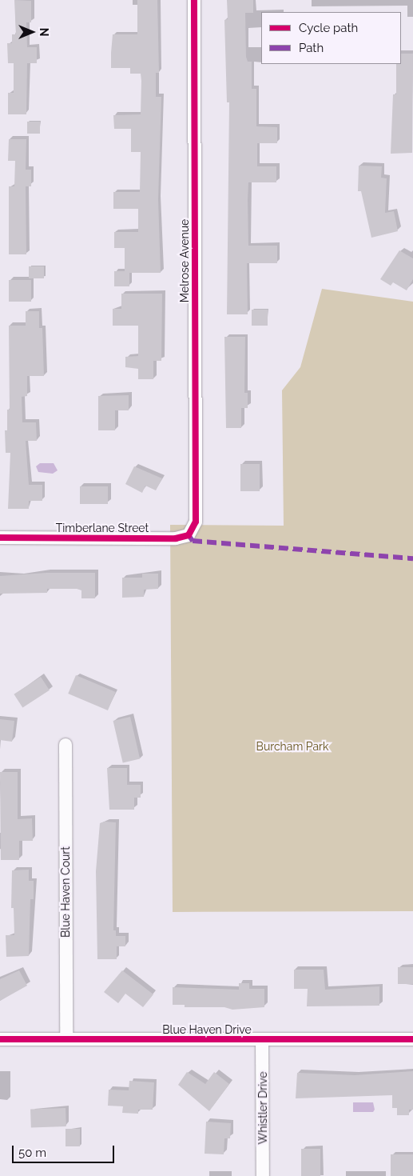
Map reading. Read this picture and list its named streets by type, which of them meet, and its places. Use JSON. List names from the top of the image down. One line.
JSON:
{"streets":{"street":["Melrose Avenue","Timberlane Street","Blue Haven Court","Blue Haven Drive","Whistler Drive"]},"crossings":[["Melrose Avenue","Timberlane Street"],["Blue Haven Court","Blue Haven Drive"],["Blue Haven Drive","Whistler Drive"]],"parks":["Burcham Park"],"legend":["Cycle path","Path"],"scale_bar":"50 m","north":"right"}
